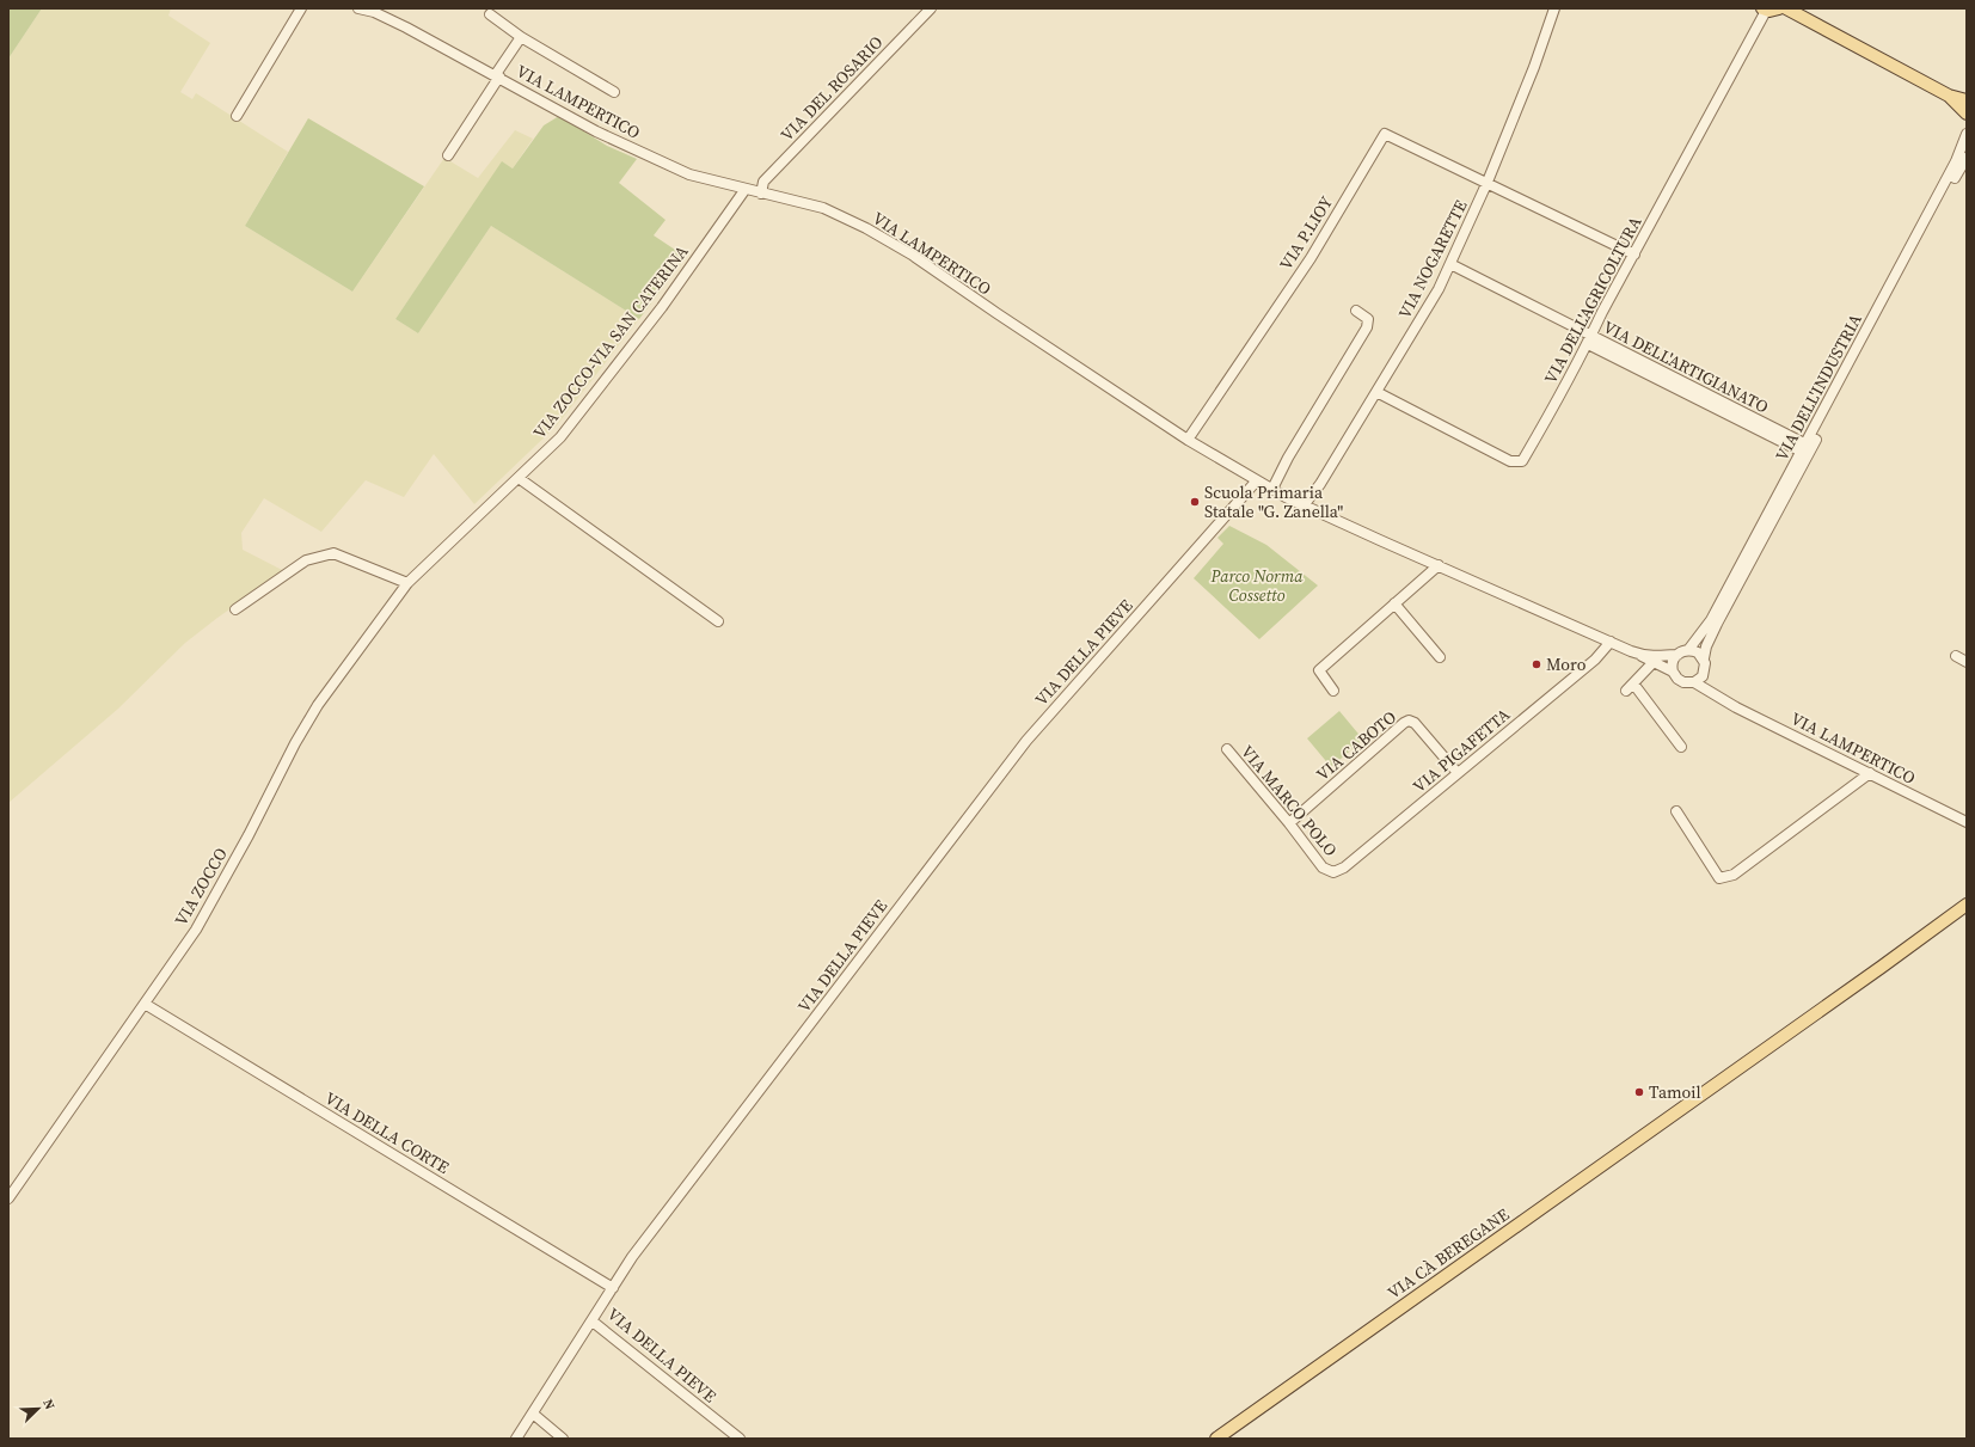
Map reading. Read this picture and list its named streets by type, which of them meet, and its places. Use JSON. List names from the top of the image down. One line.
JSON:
{"streets":{"main road":["VIA CÀ BEREGANE"],"street":["VIA DEL ROSARIO","VIA LAMPERTICO","VIA P.LIOY","VIA NOGARETTE","VIA DELL'AGRICOLTURA","VIA ZOCCO-VIA SAN CATERINA","VIA DELL'ARTIGIANATO","VIA DELL'INDUSTRIA","VIA DELLA PIEVE","VIA CABOTO","VIA PIGAFETTA","VIA MARCO POLO","VIA ZOCCO","VIA DELLA CORTE"]},"crossings":[["VIA DEL ROSARIO","VIA LAMPERTICO"],["VIA LAMPERTICO","VIA P.LIOY"],["VIA LAMPERTICO","VIA NOGARETTE"],["VIA LAMPERTICO","VIA ZOCCO-VIA SAN CATERINA"],["VIA LAMPERTICO","VIA DELL'INDUSTRIA"],["VIA LAMPERTICO","VIA DELLA PIEVE"],["VIA LAMPERTICO","VIA PIGAFETTA"],["VIA P.LIOY","VIA NOGARETTE"],["VIA NOGARETTE","VIA DELL'AGRICOLTURA"],["VIA NOGARETTE","VIA DELL'ARTIGIANATO"],["VIA DELL'AGRICOLTURA","VIA DELL'ARTIGIANATO"],["VIA ZOCCO-VIA SAN CATERINA","VIA ZOCCO"],["VIA DELL'ARTIGIANATO","VIA DELL'INDUSTRIA"],["VIA DELLA PIEVE","VIA DELLA CORTE"],["VIA CABOTO","VIA PIGAFETTA"],["VIA CABOTO","VIA MARCO POLO"],["VIA PIGAFETTA","VIA MARCO POLO"],["VIA ZOCCO","VIA DELLA CORTE"]],"parks":["Parco Norma Cossetto"],"places":["Scuola Primaria Statale \"G. Zanella\"","Moro","Tamoil"],"north":"top right"}
